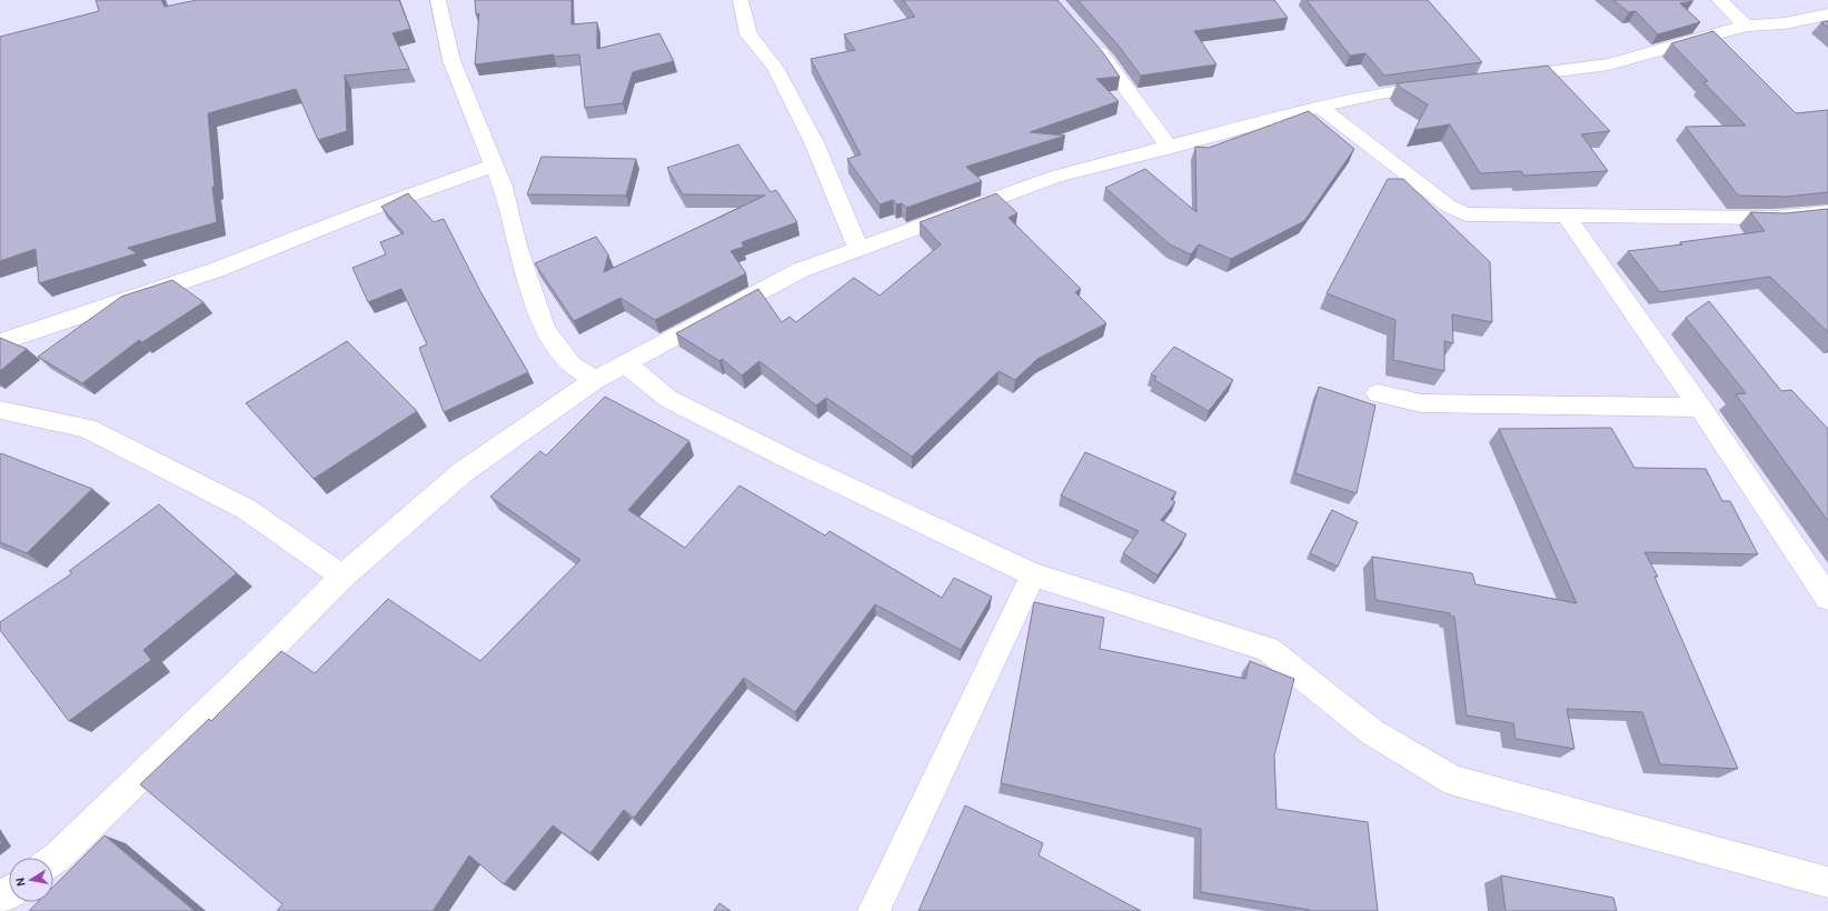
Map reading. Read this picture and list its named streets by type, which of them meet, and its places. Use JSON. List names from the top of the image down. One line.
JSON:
{"north":"left"}
